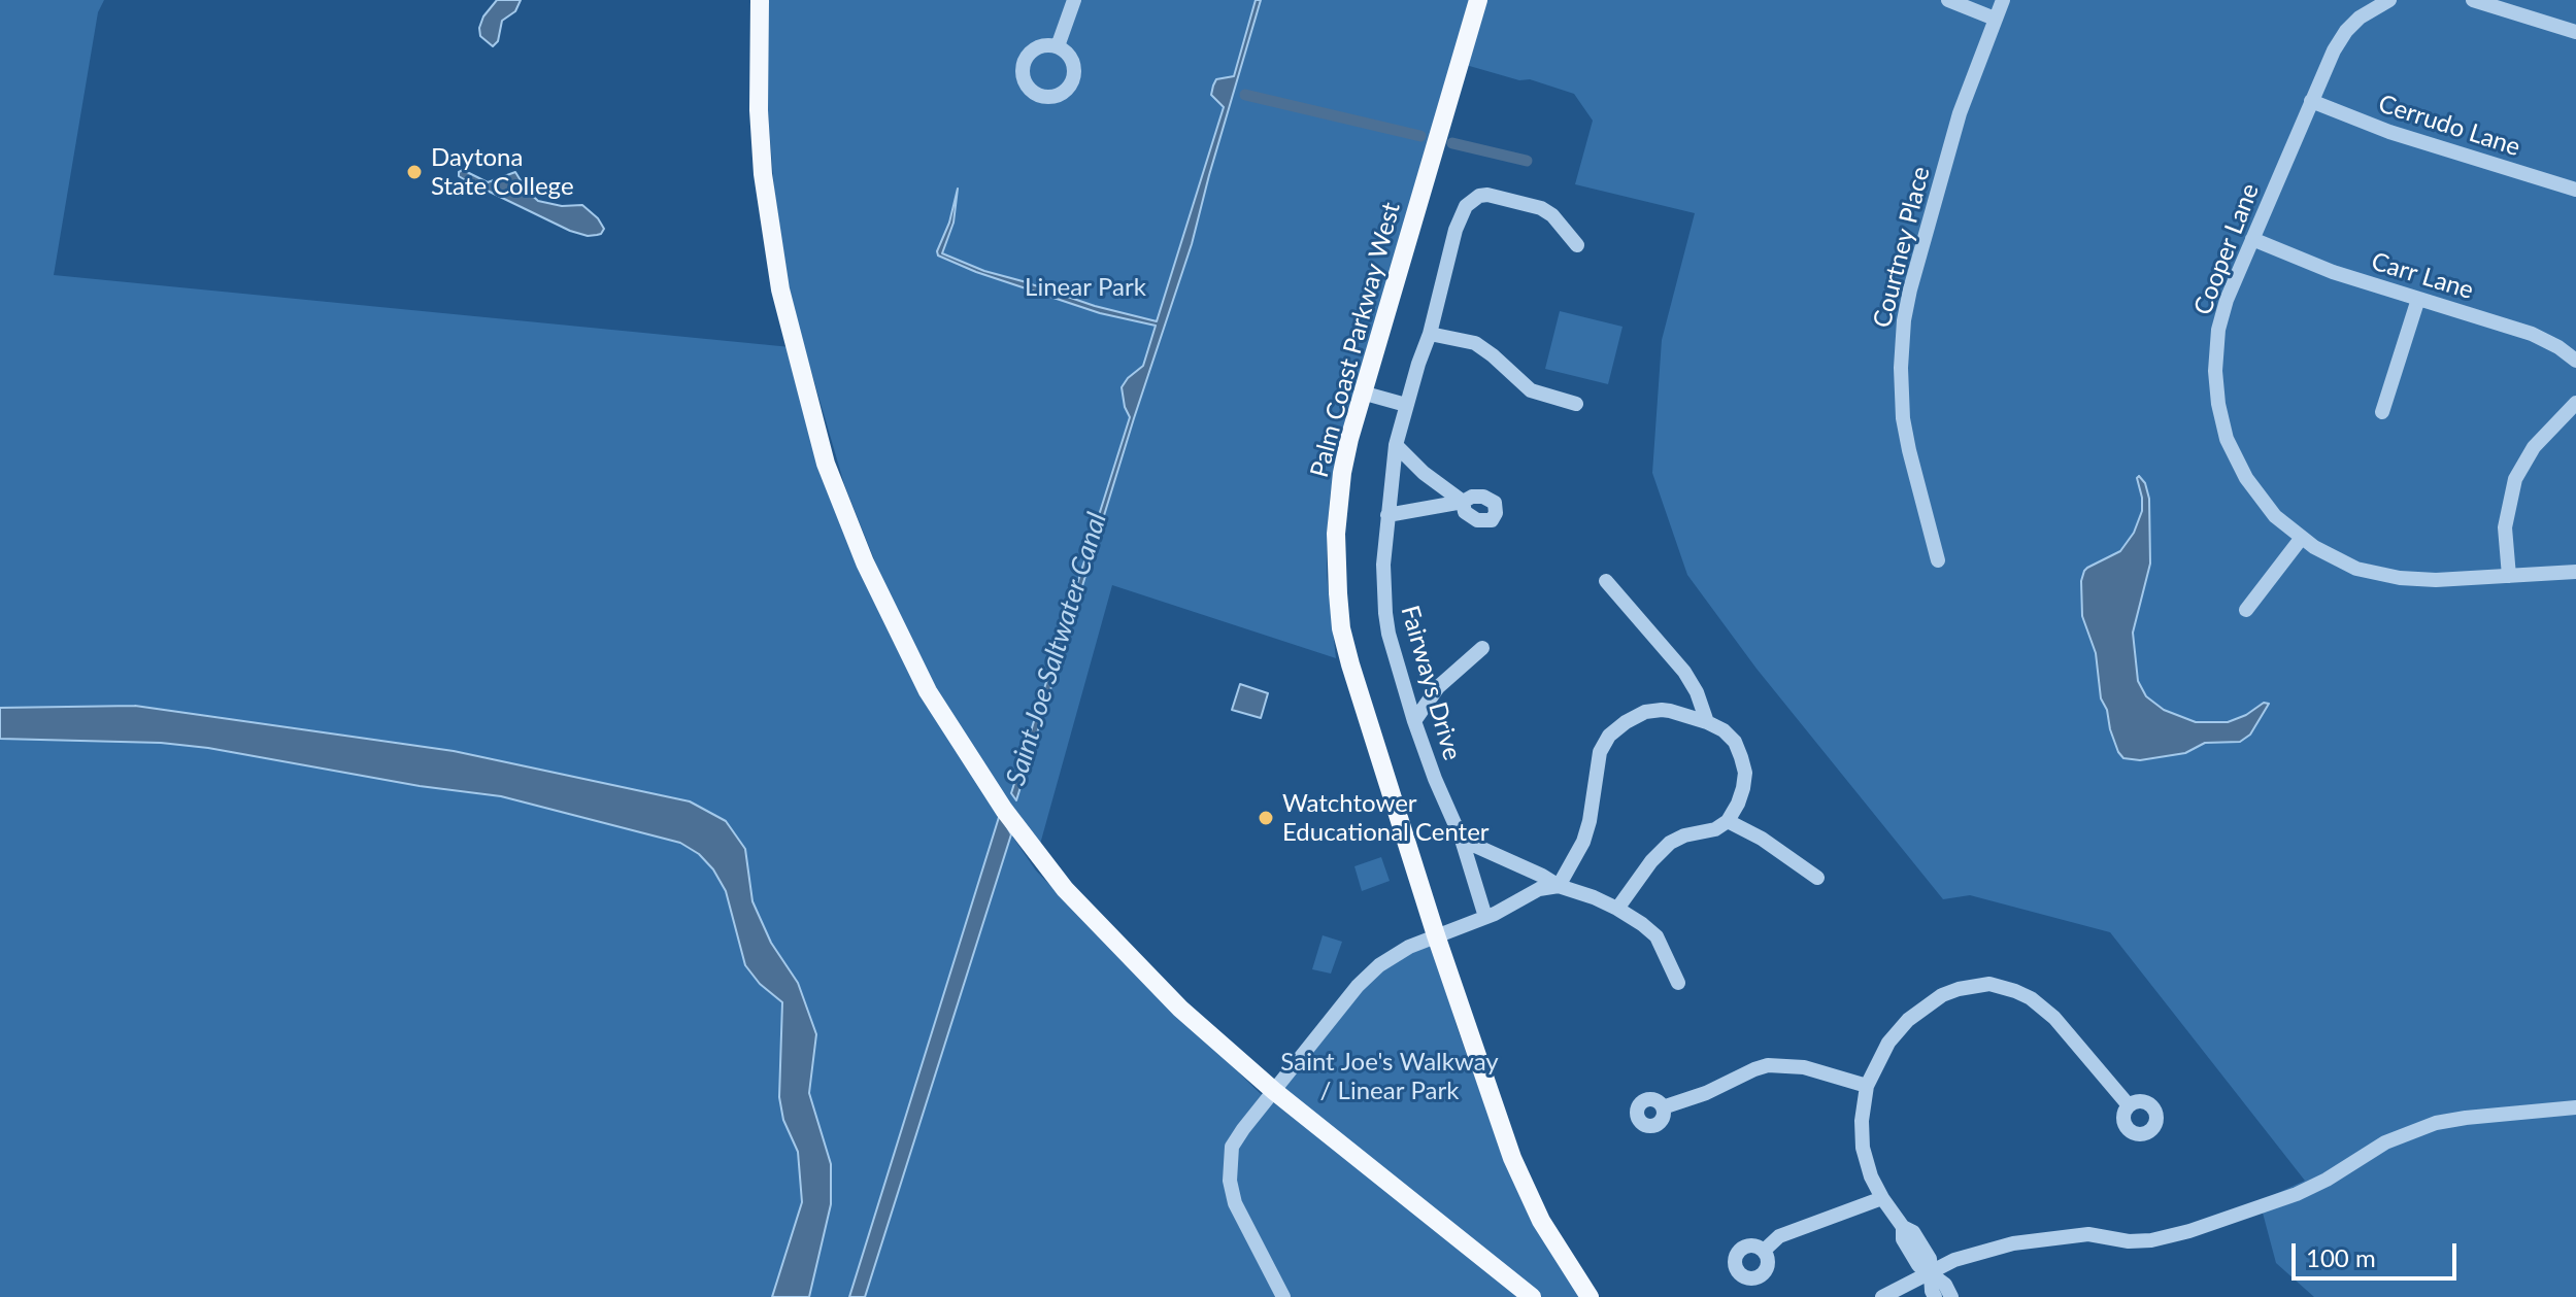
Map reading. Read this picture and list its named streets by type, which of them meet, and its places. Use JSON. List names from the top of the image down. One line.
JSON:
{"streets":{"main road":["Palm Coast Parkway West"],"street":["Cerrudo Lane","Courtney Place","Cooper Lane","Carr Lane","Fairways Drive"]},"crossings":[["Cerrudo Lane","Cooper Lane"],["Cooper Lane","Carr Lane"]],"water":["Saint Joe Saltwater Canal"],"parks":["Linear Park","Saint Joe's Walkway / Linear Park"],"places":["Daytona State College","Watchtower Educational Center"],"scale_bar":"100 m"}
